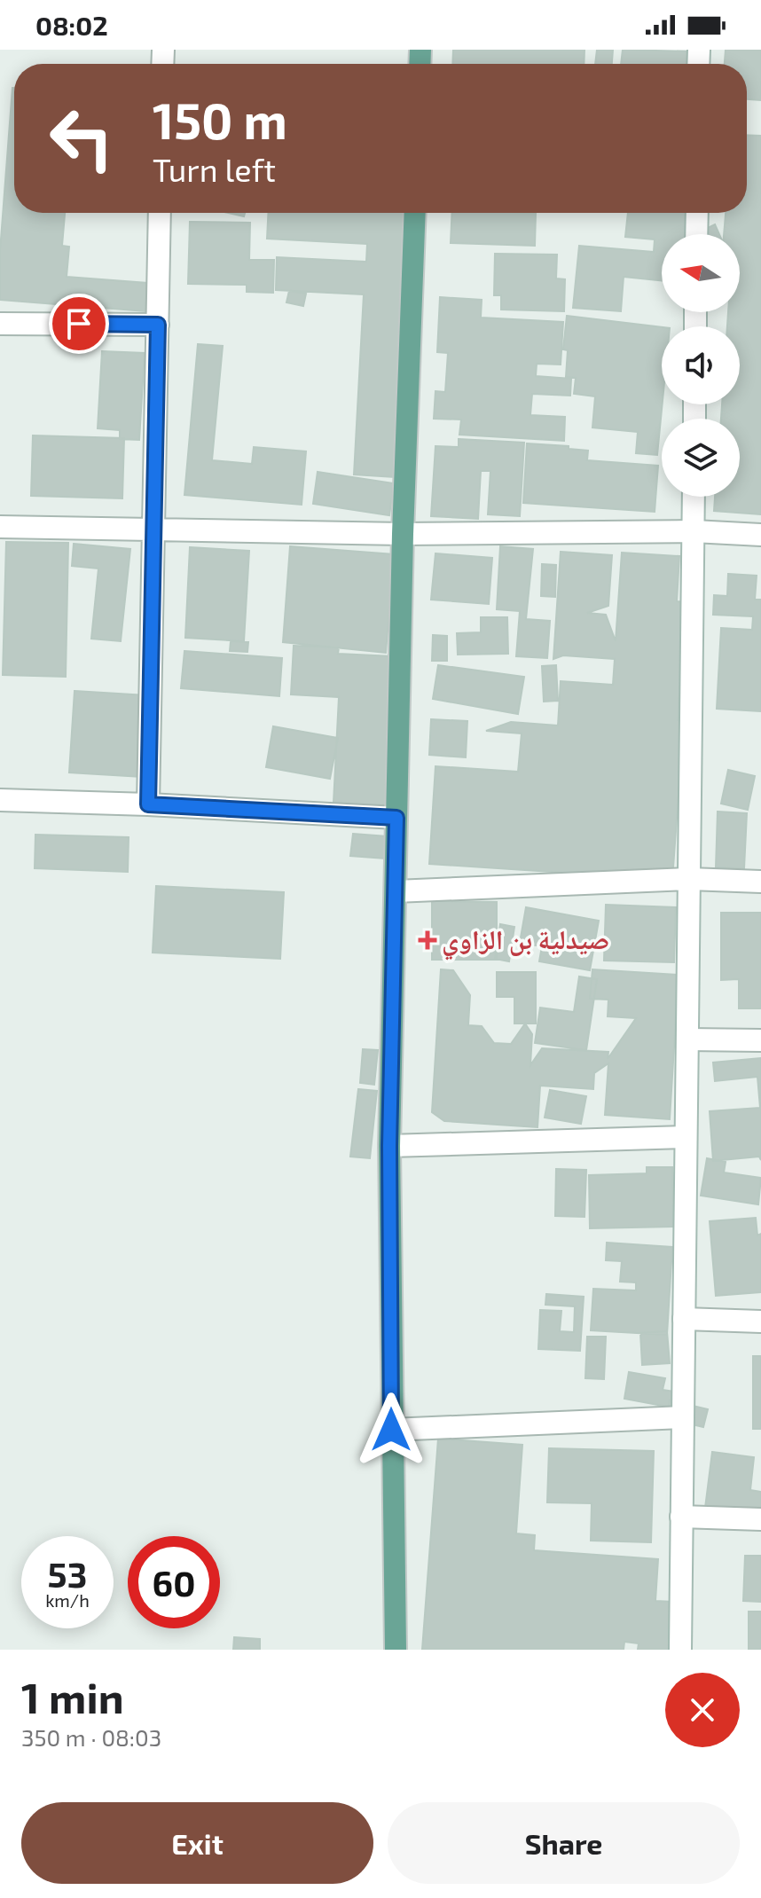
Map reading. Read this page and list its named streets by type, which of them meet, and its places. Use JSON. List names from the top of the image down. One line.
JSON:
{"places":{"health":["صيدلية بن الزاوي"]},"north":"left","page":{"status":"08:02","turn":["150 m","Turn left"],"speed":"53 km/h","limit":"60","heading":["1 min","350 m · 08:03"],"buttons":["Exit","Share"]}}
